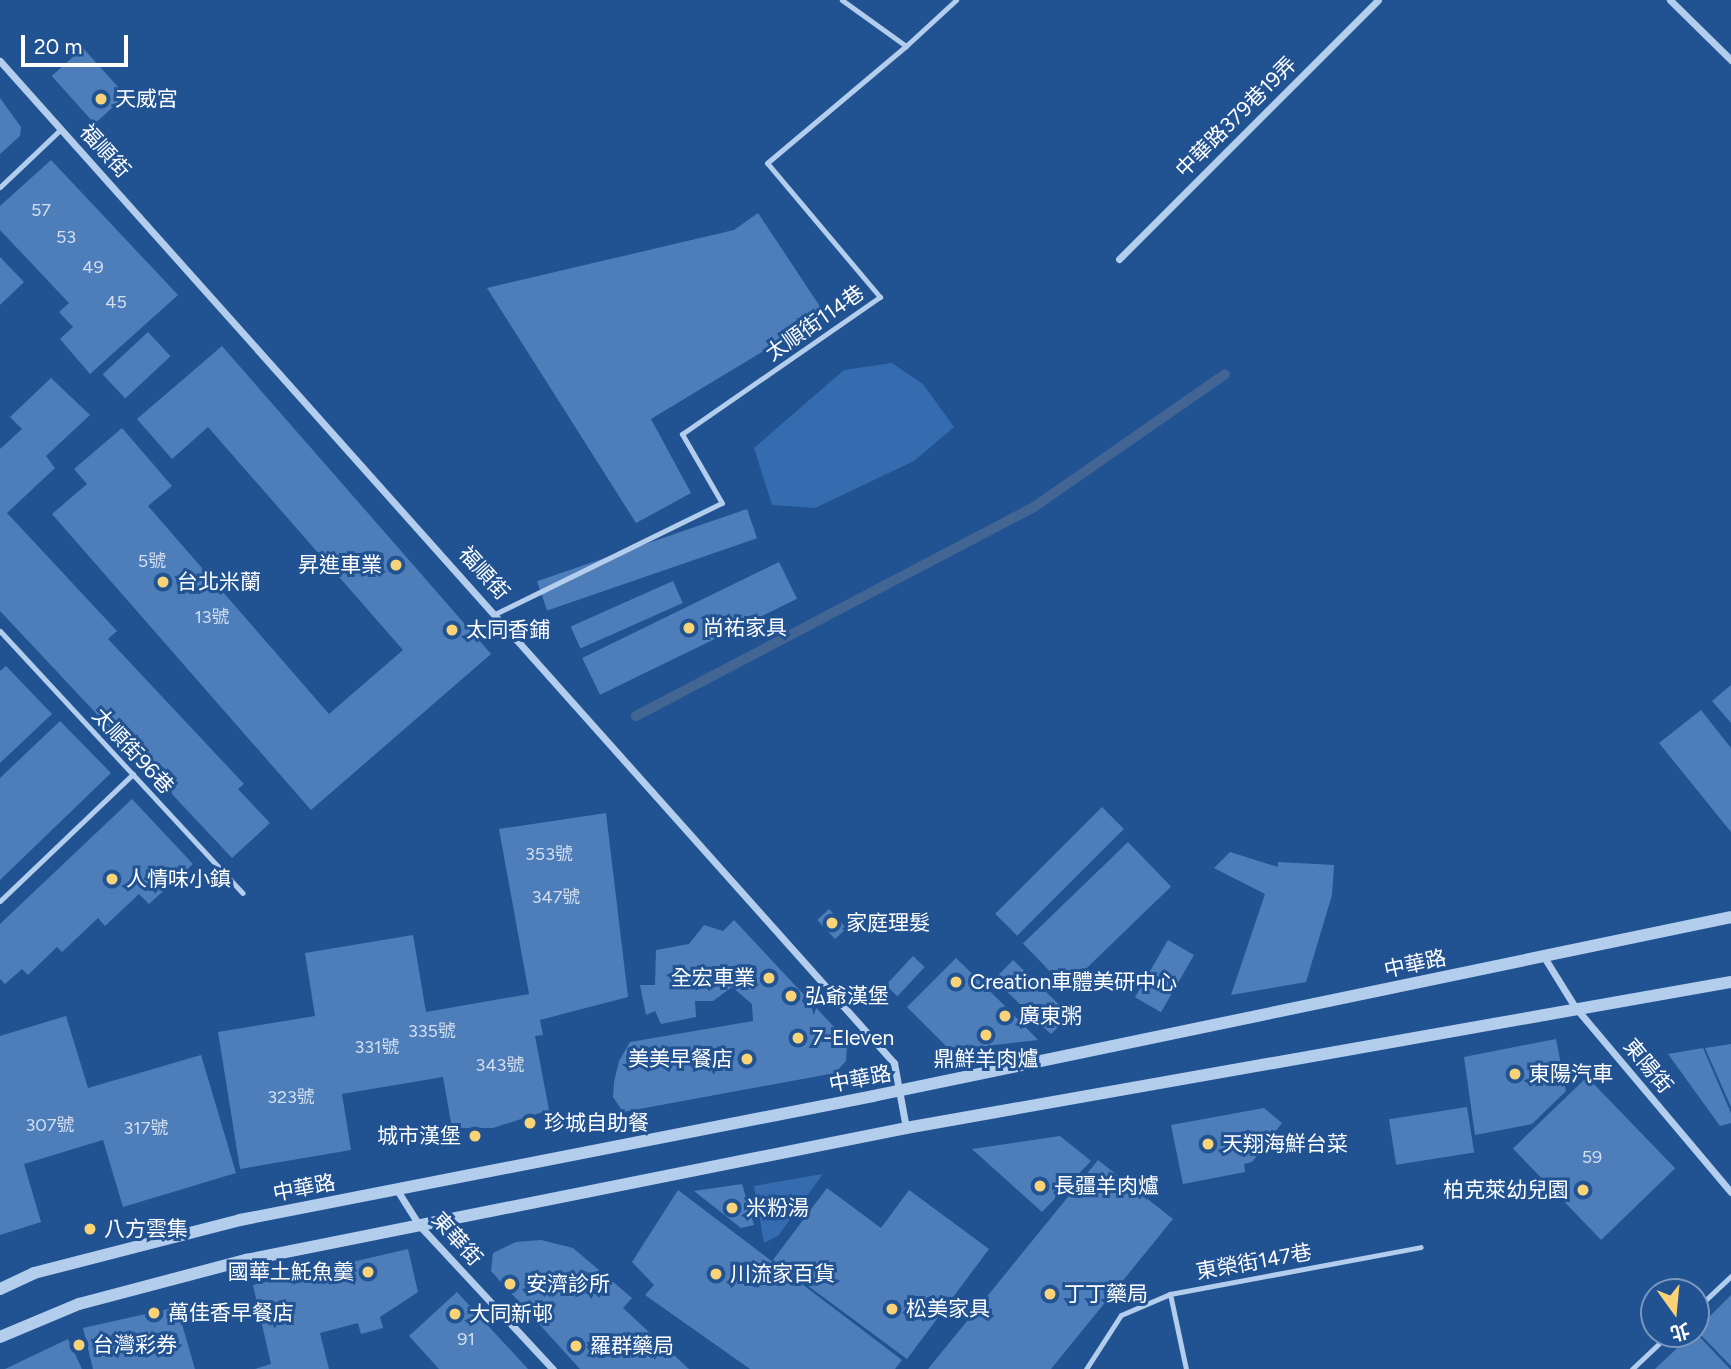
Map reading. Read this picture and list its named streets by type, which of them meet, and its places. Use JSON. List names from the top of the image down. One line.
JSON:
{"streets":{"street":["中華路379巷19弄","福順街","中華路","東陽街","東華街"],"lane":["太順街114巷","太順街96巷","東榮街147巷"]},"crossings":[["福順街","太順街114巷"],["福順街","中華路"],["中華路","東陽街"],["中華路","東華街"]],"places":["天威宮","昇進車業","台北米蘭","尚祐家具","太同香鋪","人情味小鎮","家庭理髮","全宏車業","Creation車體美研中心","弘爺漢堡","廣東粥","鼎鮮羊肉爐","7-Eleven","美美早餐店","東陽汽車","珍城自助餐","城市漢堡","天翔海鮮台菜","長疆羊肉爐","柏克萊幼兒園","米粉湯","八方雲集","國華土魠魚羹","川流家百貨","安濟診所","丁丁藥局","松美家具","萬佳香早餐店","大同新邨","台灣彩券","羅群藥局"],"house_numbers":["57","53","49","45","5號","13號","353號","347號","335號","331號","343號","323號","307號","317號","59","91"],"scale_bar":"20 m","north":"bottom"}
